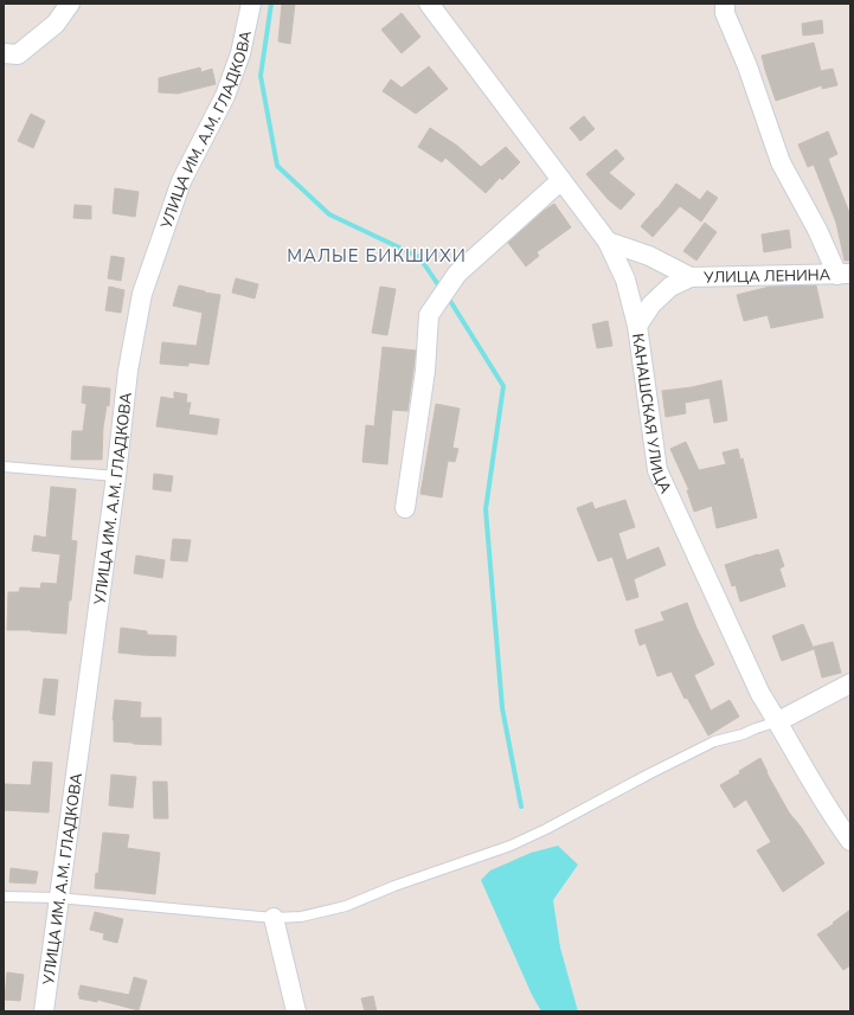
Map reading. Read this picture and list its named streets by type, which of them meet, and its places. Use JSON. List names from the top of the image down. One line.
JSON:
{"streets":{"street":["УЛИЦА ИМ. А.М. ГЛАДКОВА","УЛИЦА ЛЕНИНА","КАНАШСКАЯ УЛИЦА"]},"crossings":[["УЛИЦА ЛЕНИНА","КАНАШСКАЯ УЛИЦА"]],"districts":["МАЛЫЕ БИКШИХИ"]}
